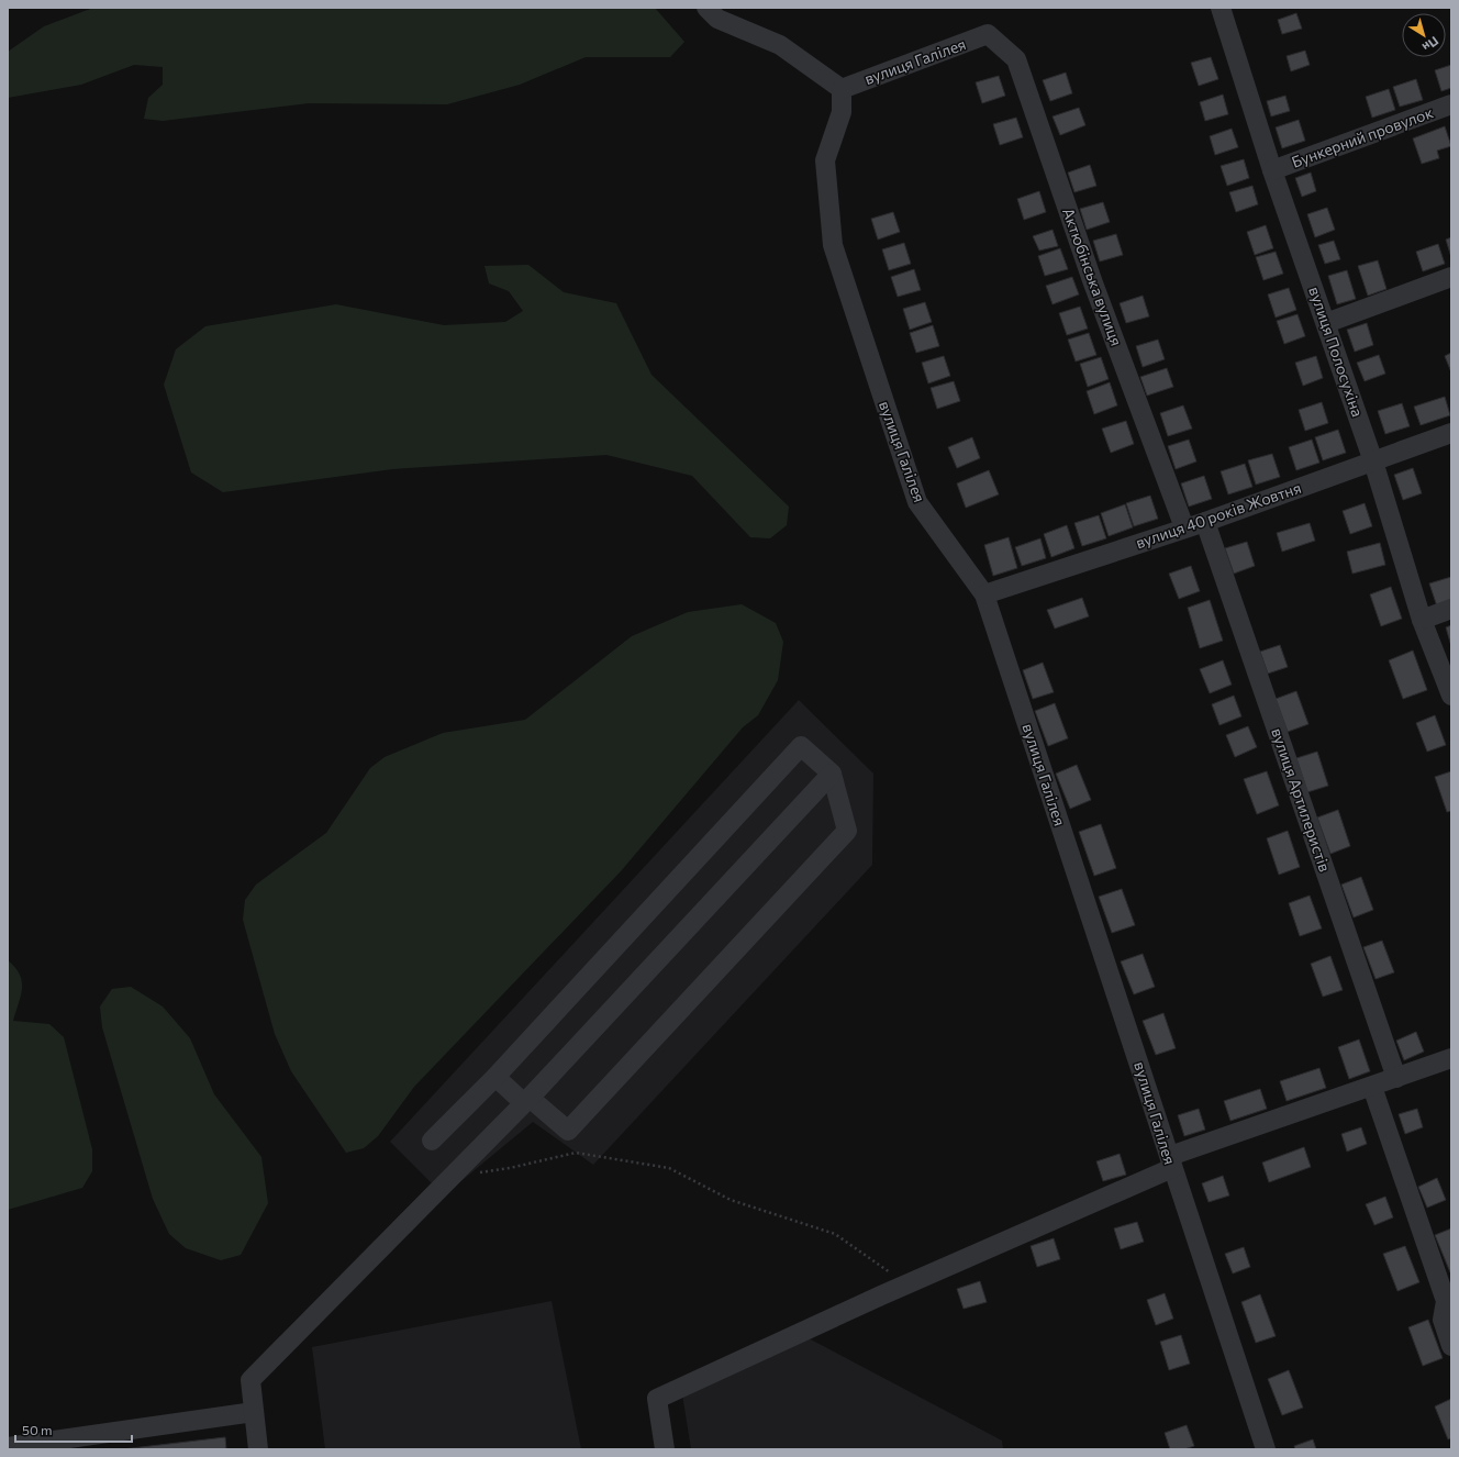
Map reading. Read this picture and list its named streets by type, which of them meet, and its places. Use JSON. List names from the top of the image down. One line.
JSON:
{"streets":{"street":["вулиця Галілея","Бункерний провулок","Актюбінська вулиця","вулиця Полосухіна","вулиця 40 років Жовтня","вулиця Артилеристів"]},"crossings":[["вулиця Галілея","Актюбінська вулиця"],["вулиця Галілея","вулиця 40 років Жовтня"],["Бункерний провулок","вулиця Полосухіна"],["Актюбінська вулиця","вулиця 40 років Жовтня"],["вулиця Полосухіна","вулиця 40 років Жовтня"],["вулиця 40 років Жовтня","вулиця Артилеристів"]],"scale_bar":"50 m","north":"bottom right"}
